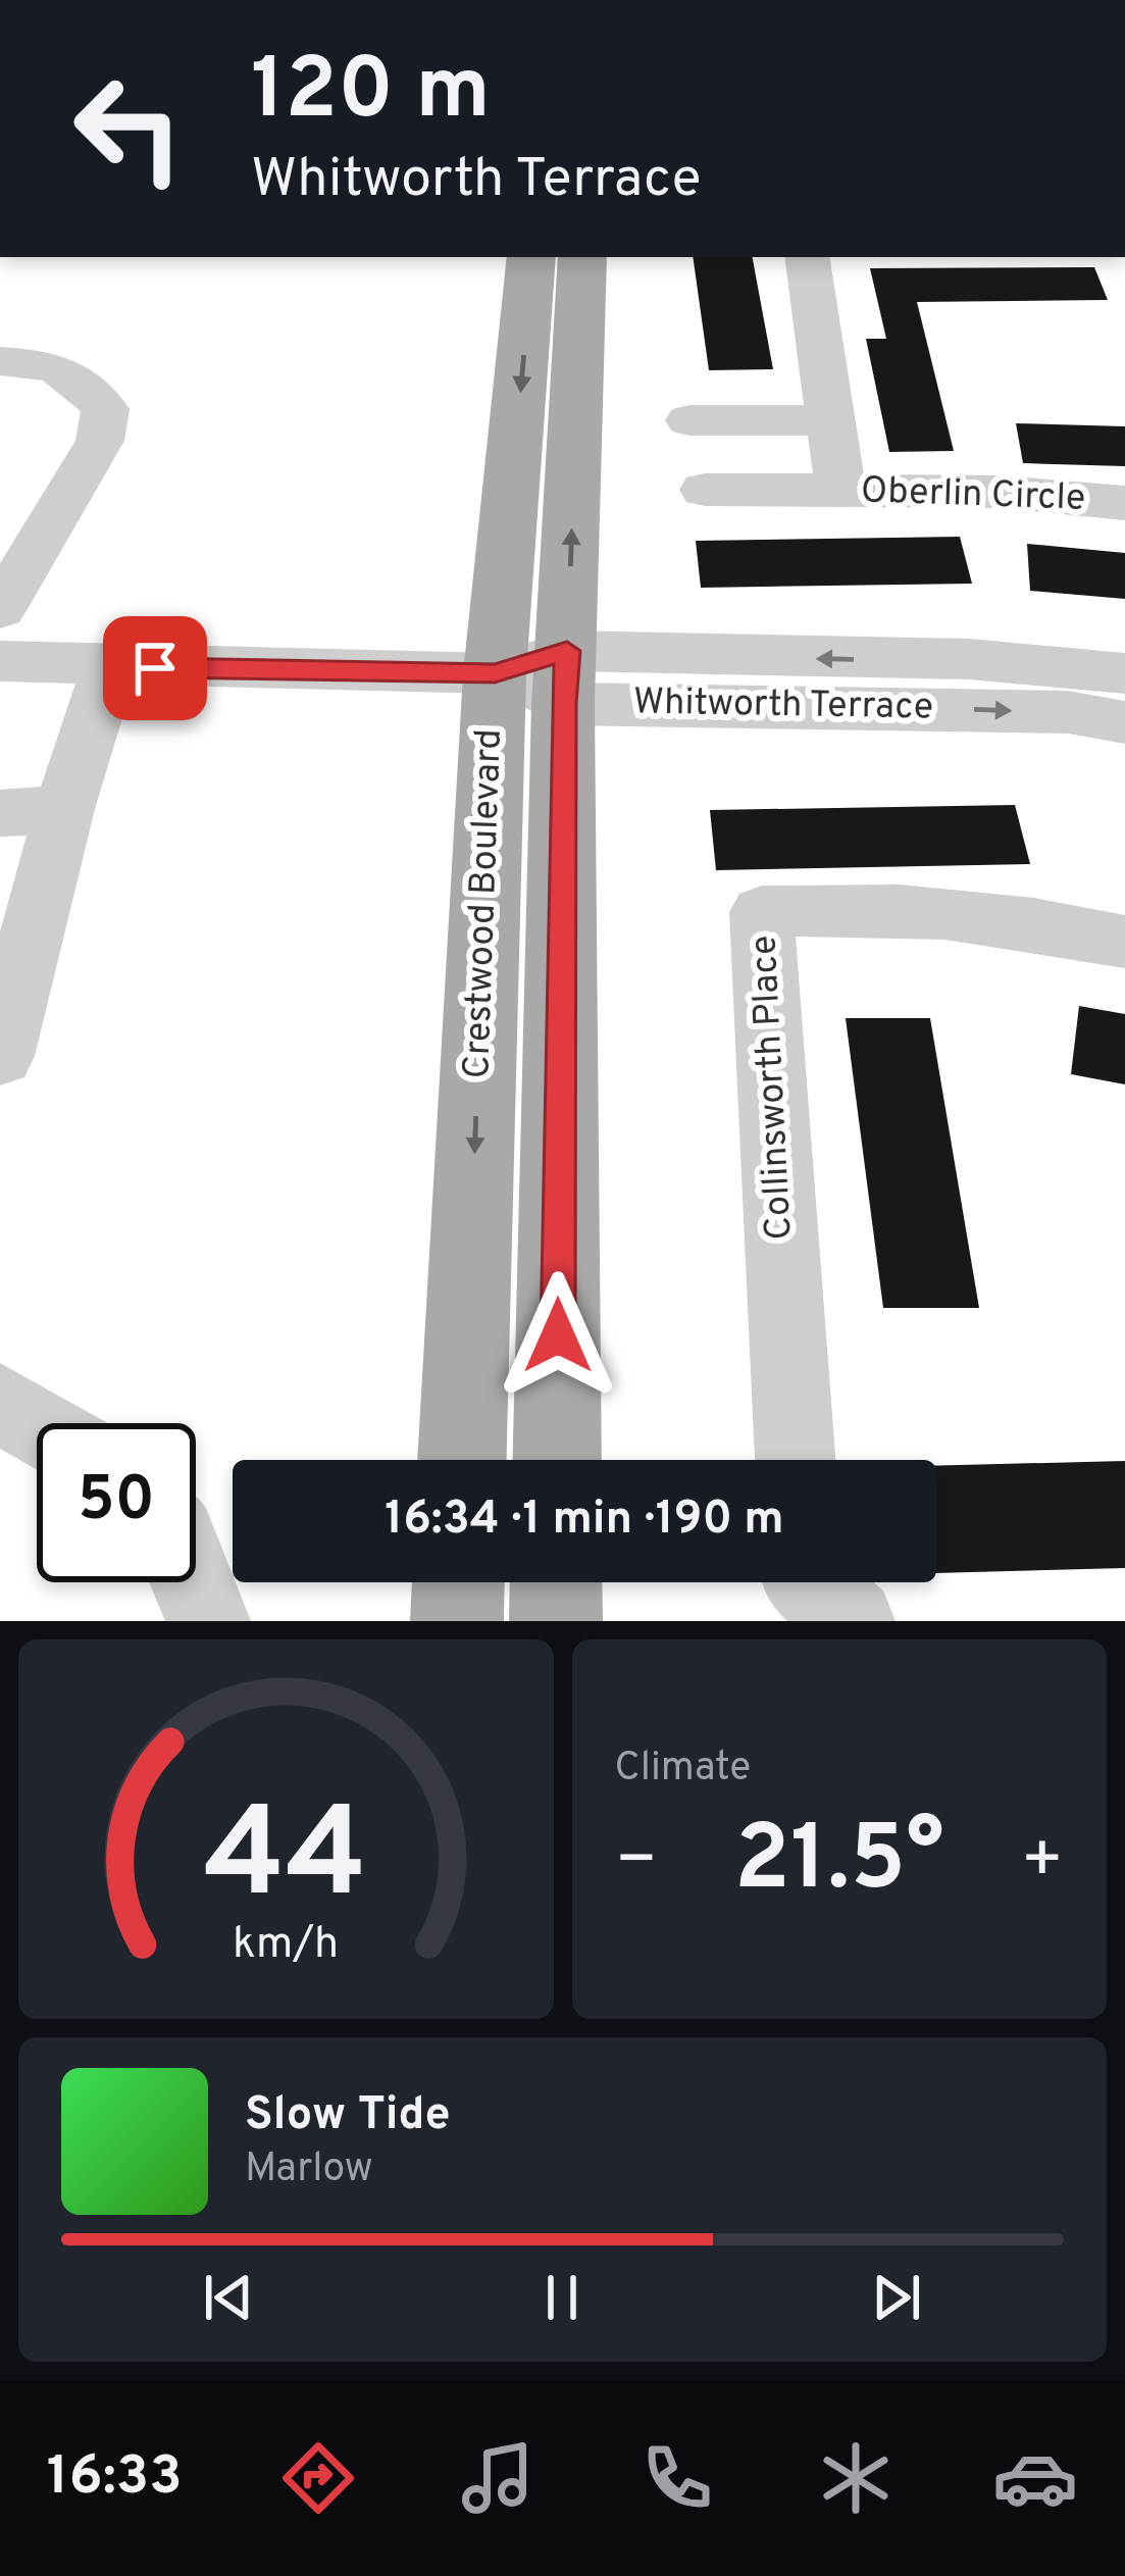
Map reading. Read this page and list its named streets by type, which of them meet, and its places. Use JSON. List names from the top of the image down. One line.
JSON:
{"streets":{"main road":["Crestwood Boulevard"],"street":["Oberlin Circle","Whitworth Terrace","Collinsworth Place"]},"crossings":[["Whitworth Terrace","Crestwood Boulevard"]],"page":{"turn":["120 m","Whitworth Terrace"],"limit":"50","trip":"16:34 · 1 min · 190 m","tile":"Climate","heat":["−","21.5°","+"],"song":["Slow Tide","Marlow"],"tabs":"16:33","gauge":["44","km/h"]}}
